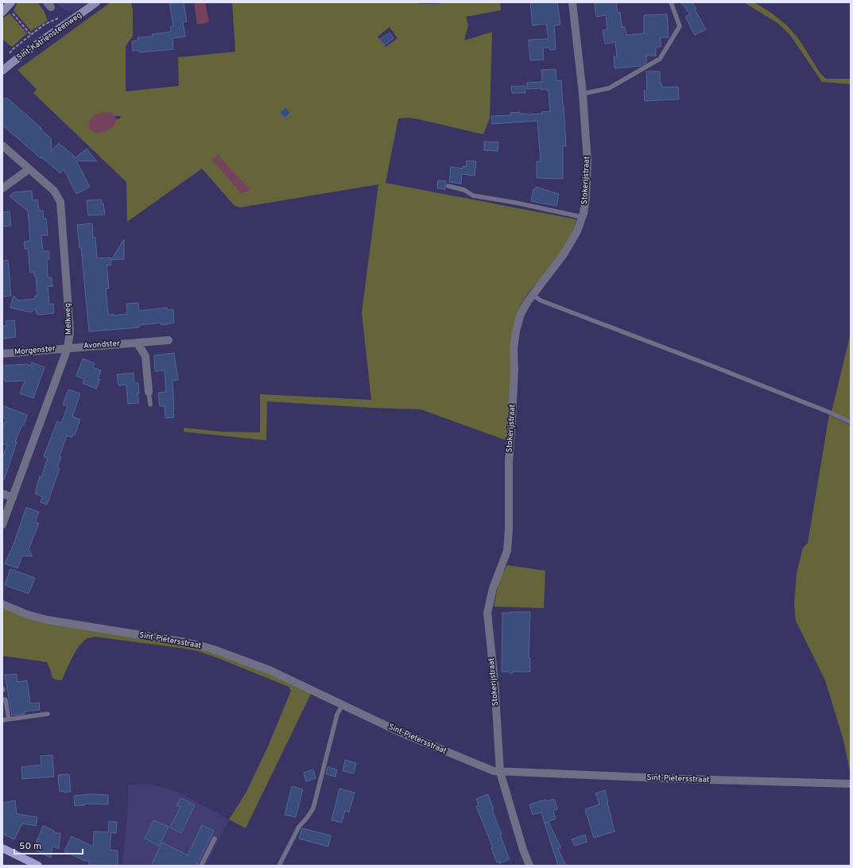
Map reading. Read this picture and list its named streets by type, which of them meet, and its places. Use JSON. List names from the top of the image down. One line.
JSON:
{"streets":{"street":["Sint-Katriensteenweg","Stokerijstraat","Melkweg","Avondster","Morgenster","Sint-Pietersstraat"]},"crossings":[["Stokerijstraat","Sint-Pietersstraat"],["Melkweg","Avondster"],["Melkweg","Morgenster"],["Avondster","Morgenster"]],"scale_bar":"50 m"}
